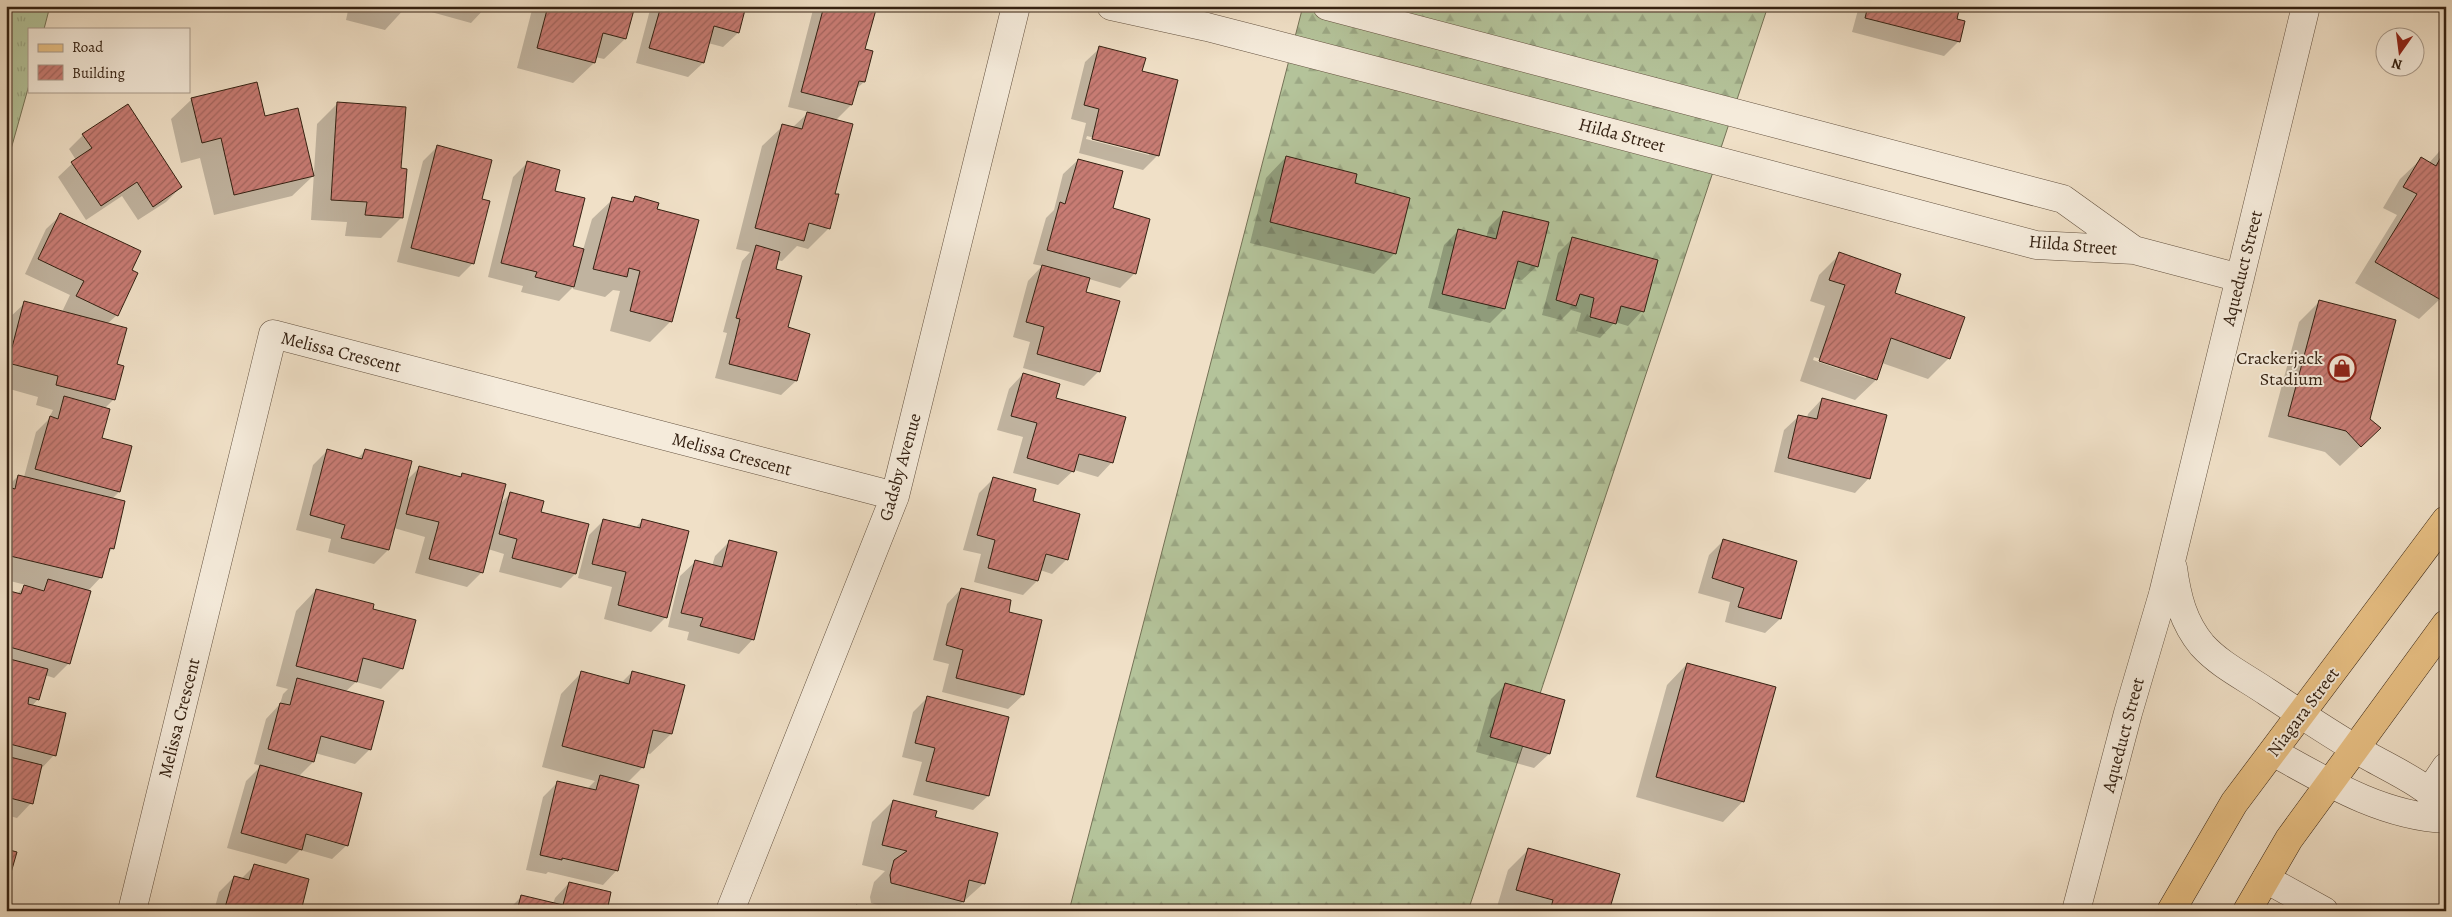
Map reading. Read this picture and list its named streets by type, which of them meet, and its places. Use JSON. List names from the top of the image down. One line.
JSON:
{"streets":{"main road":["Niagara Street"],"street":["Hilda Street","Aqueduct Street","Melissa Crescent","Gadsby Avenue"]},"crossings":[["Hilda Street","Aqueduct Street"],["Aqueduct Street","Niagara Street"],["Melissa Crescent","Gadsby Avenue"]],"places":{"shop":["Crackerjack Stadium"]},"legend":["Road","Building"],"north":"bottom"}
